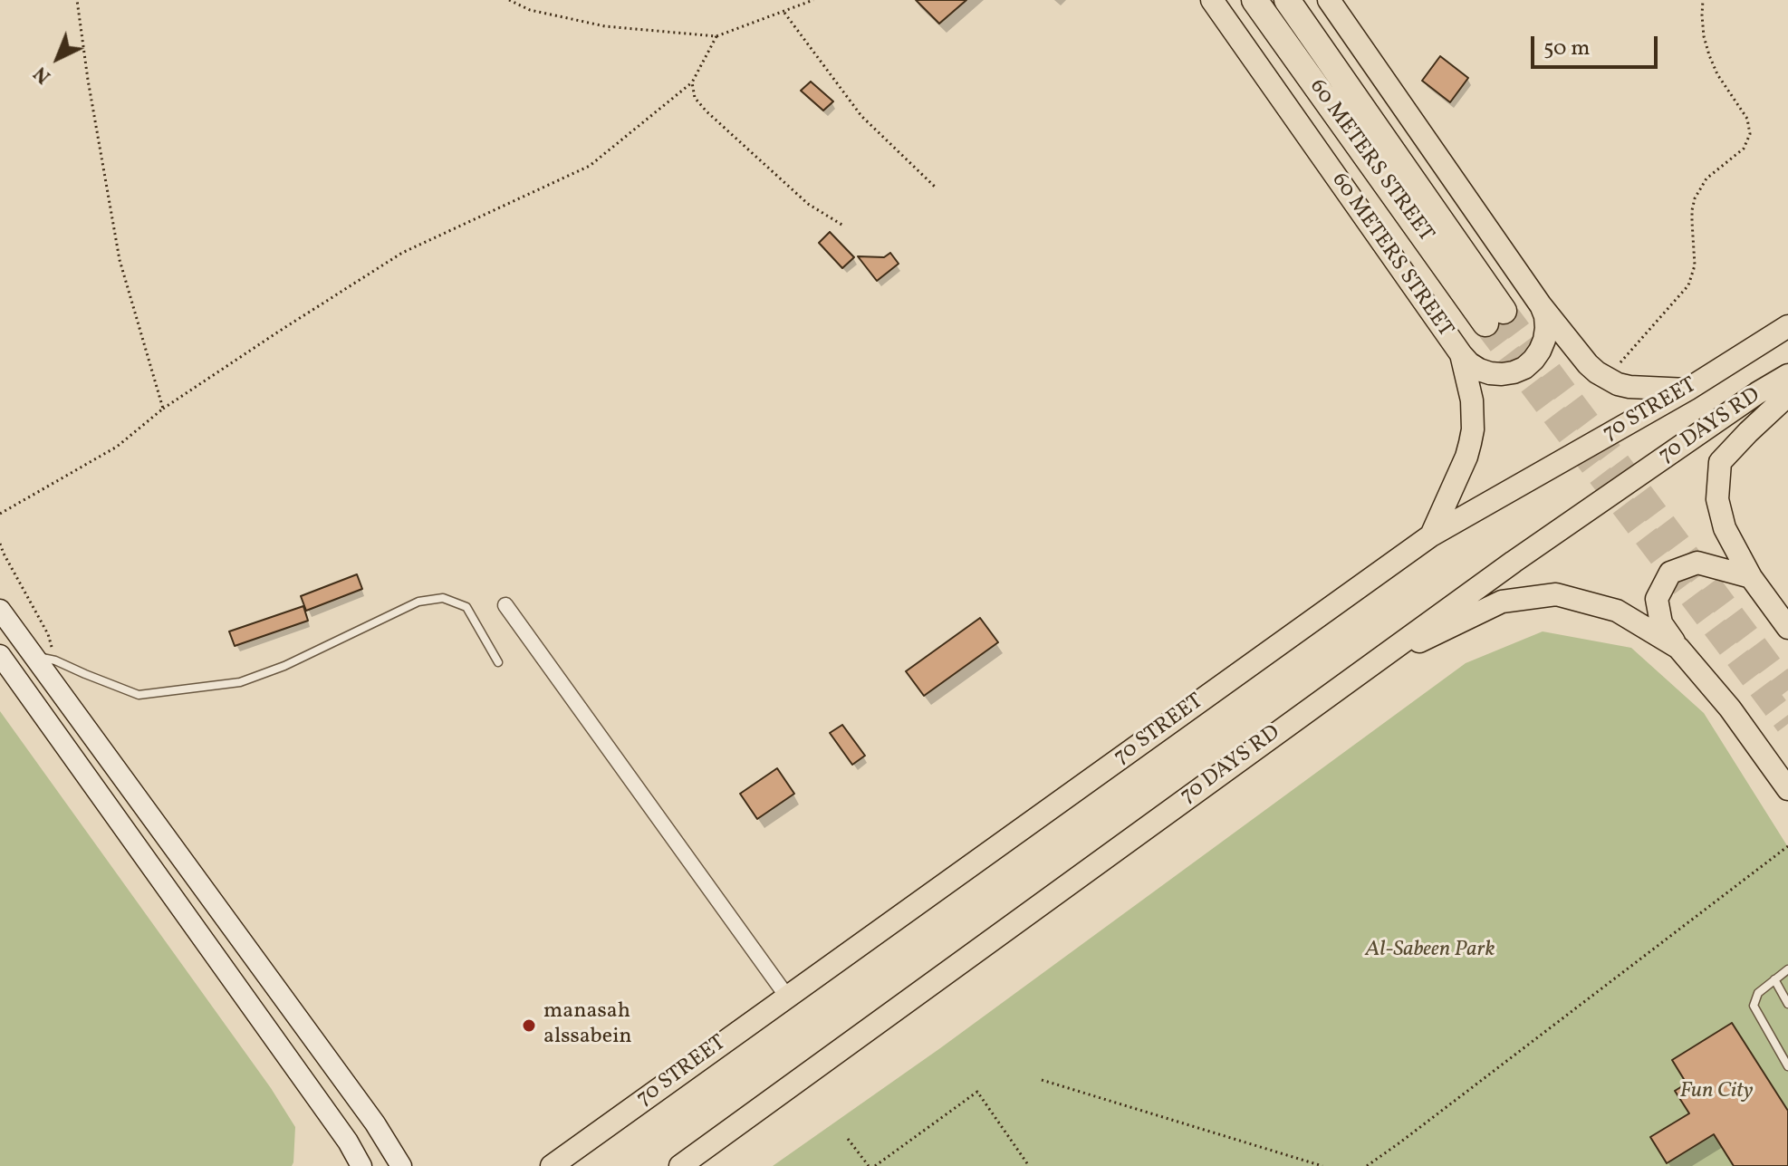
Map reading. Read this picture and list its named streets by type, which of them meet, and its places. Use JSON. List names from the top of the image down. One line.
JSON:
{"streets":{"highway":["60 METERS STREET"],"main road":["70 STREET","70 DAYS RD"]},"crossings":[["60 METERS STREET","70 STREET"]],"parks":["Al-Sabeen Park","Fun City"],"places":["manasah alssabein"],"scale_bar":"50 m","north":"bottom left"}
